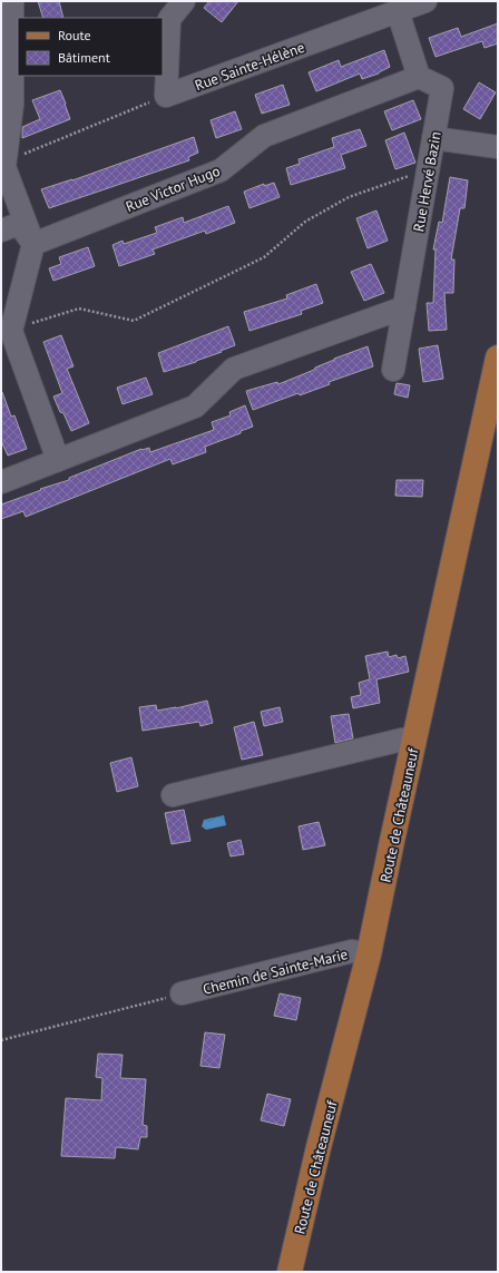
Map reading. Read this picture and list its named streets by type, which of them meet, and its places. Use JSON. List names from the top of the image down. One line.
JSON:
{"streets":{"main road":["Route de Châteauneuf"],"street":["Rue Sainte-Hélène","Rue Hervé Bazin","Rue Victor Hugo","Chemin de Sainte-Marie"]},"crossings":[["Rue Hervé Bazin","Rue Victor Hugo"],["Route de Châteauneuf","Chemin de Sainte-Marie"]],"legend":["Route","Bâtiment"]}
